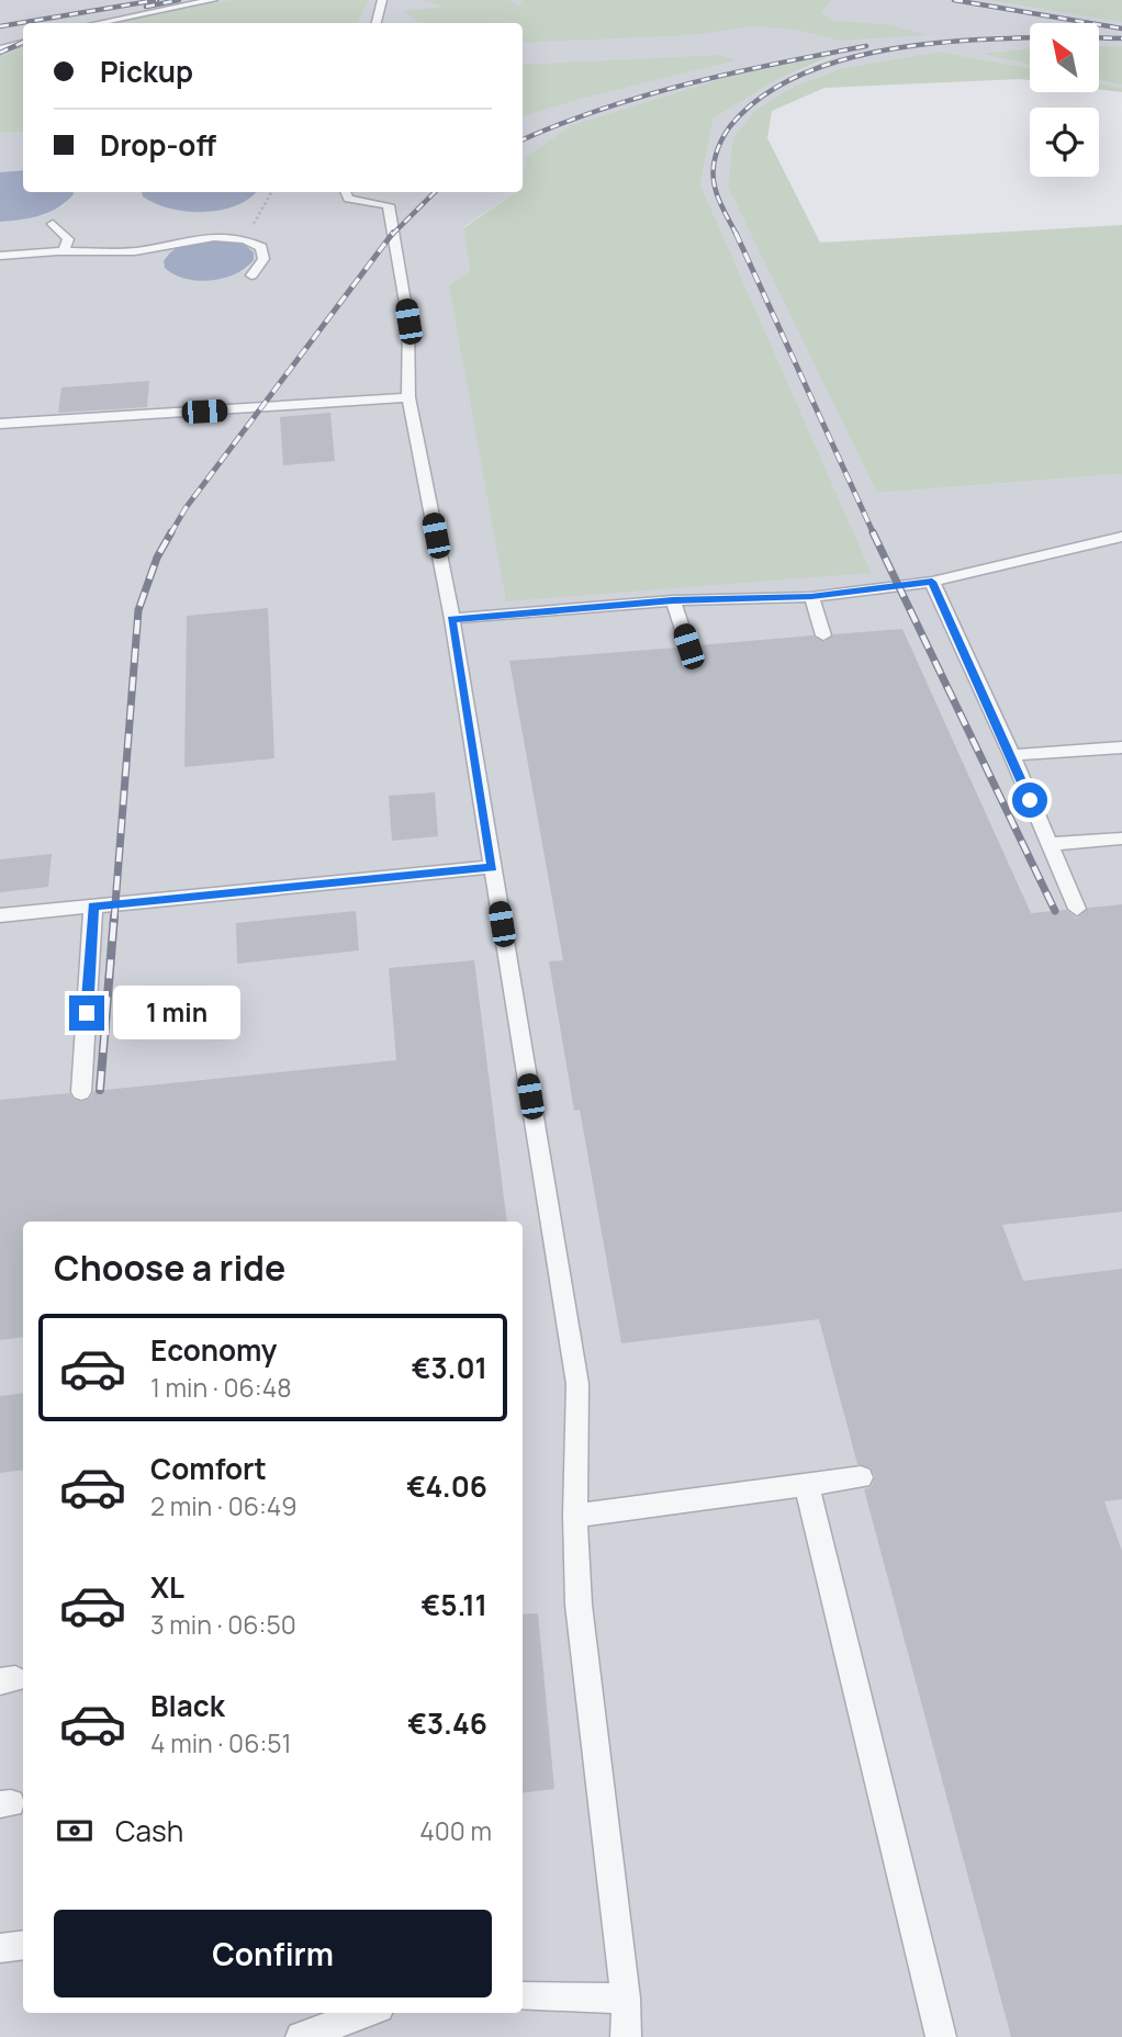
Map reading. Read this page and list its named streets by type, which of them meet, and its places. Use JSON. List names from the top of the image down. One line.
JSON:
{"north":"top left","page":{"banner":["Pickup","Drop-off"],"bubble":"1 min","heading":"Choose a ride","list":[{"name":"Economy","note":"1 min · 06:48","value":"€3.01"},{"name":"Comfort","note":"2 min · 06:49","value":"€4.06"},{"name":"XL","note":"3 min · 06:50","value":"€5.11"},{"name":"Black","note":"4 min · 06:51","value":"€3.46"}],"pay":["Cash","400 m"],"buttons":"Confirm"}}
